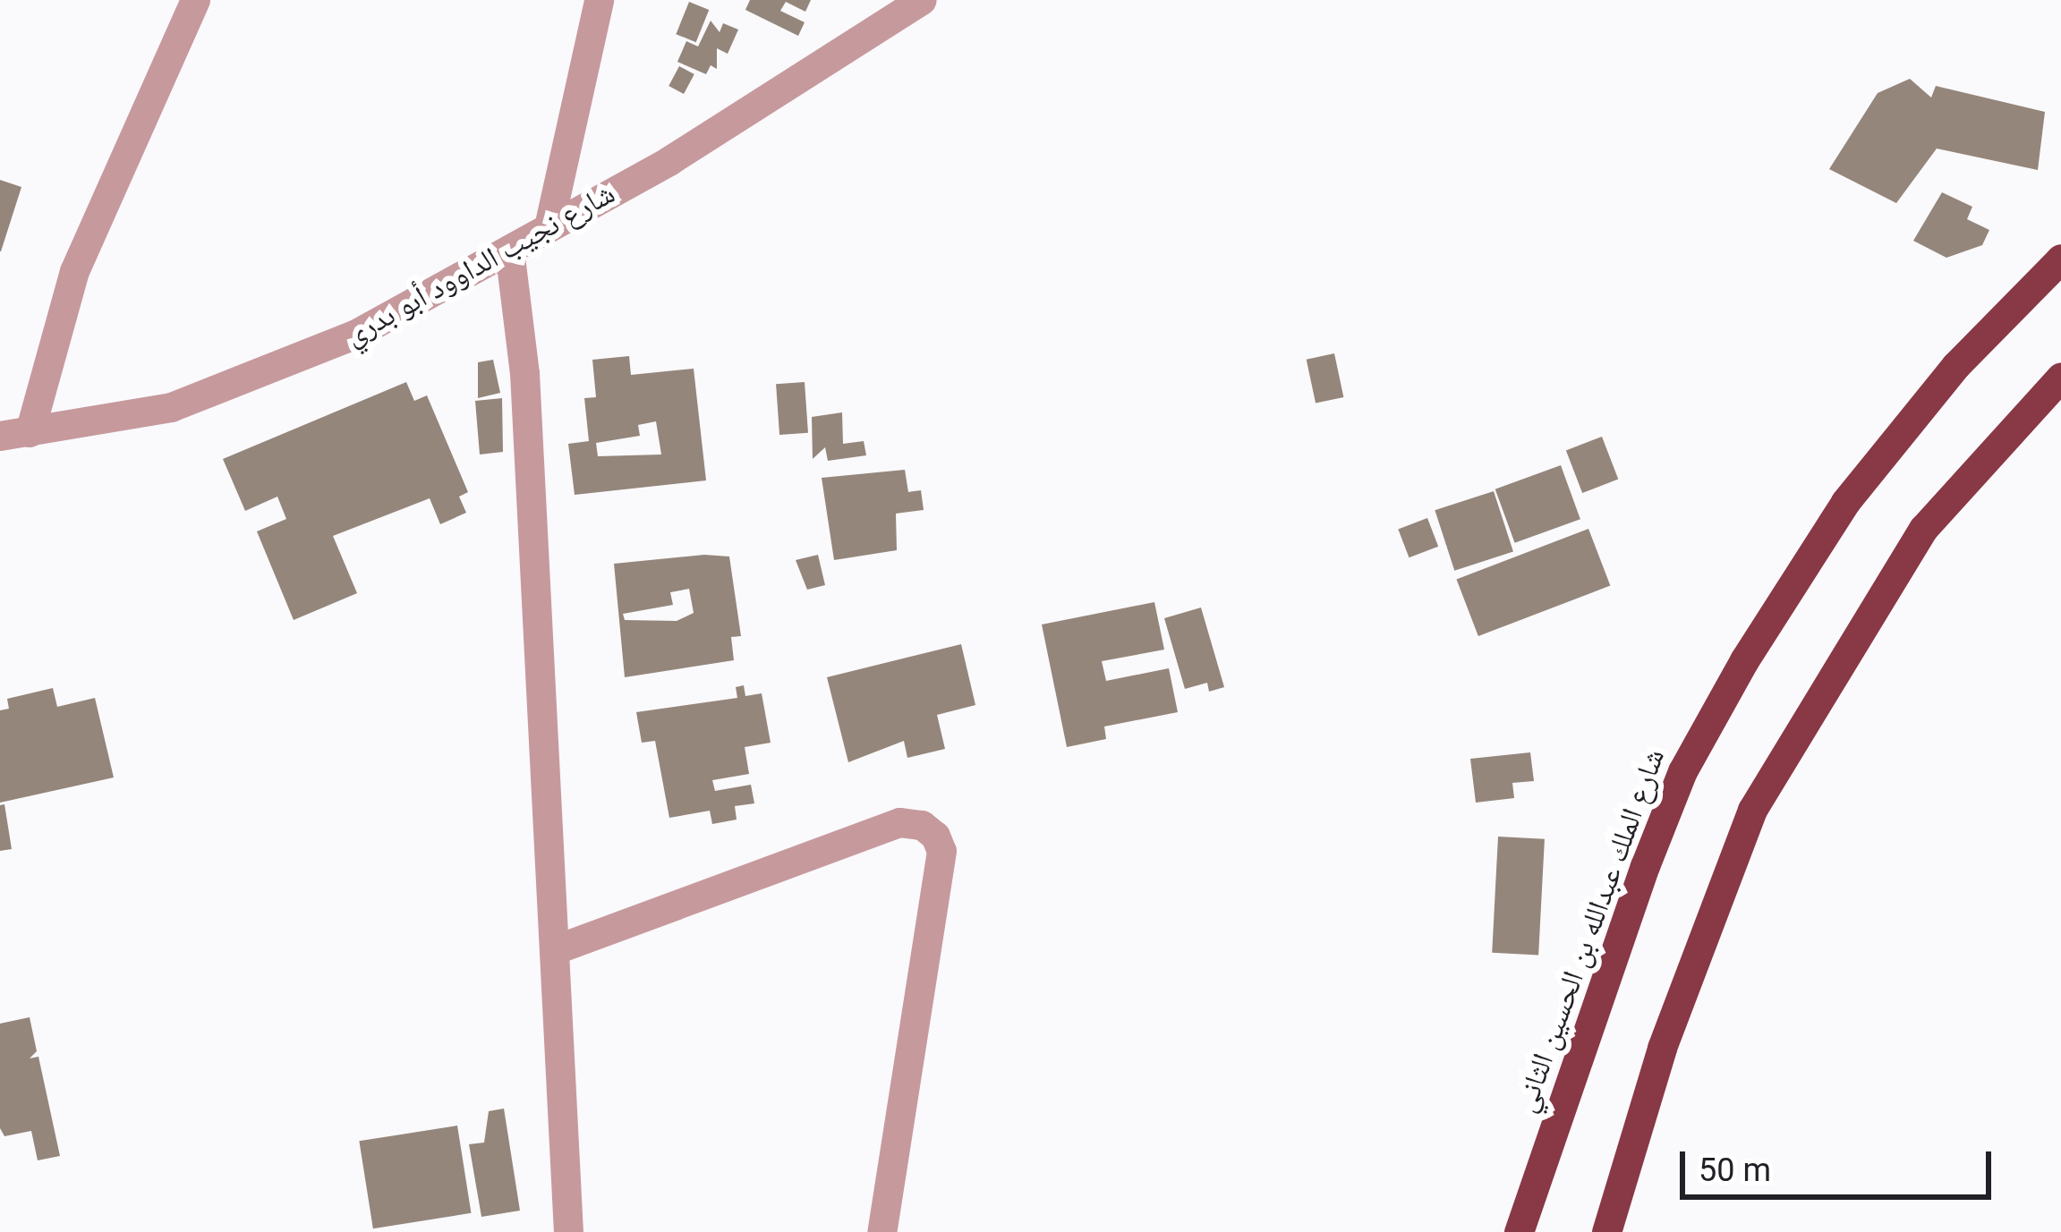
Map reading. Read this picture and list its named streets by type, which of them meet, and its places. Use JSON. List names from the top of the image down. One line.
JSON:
{"streets":{"highway":["شارع الملك عبدالله بن الحسين الثاني"],"street":["شارع نجيب الداوود أبو بدري"]},"scale_bar":"50 m"}
